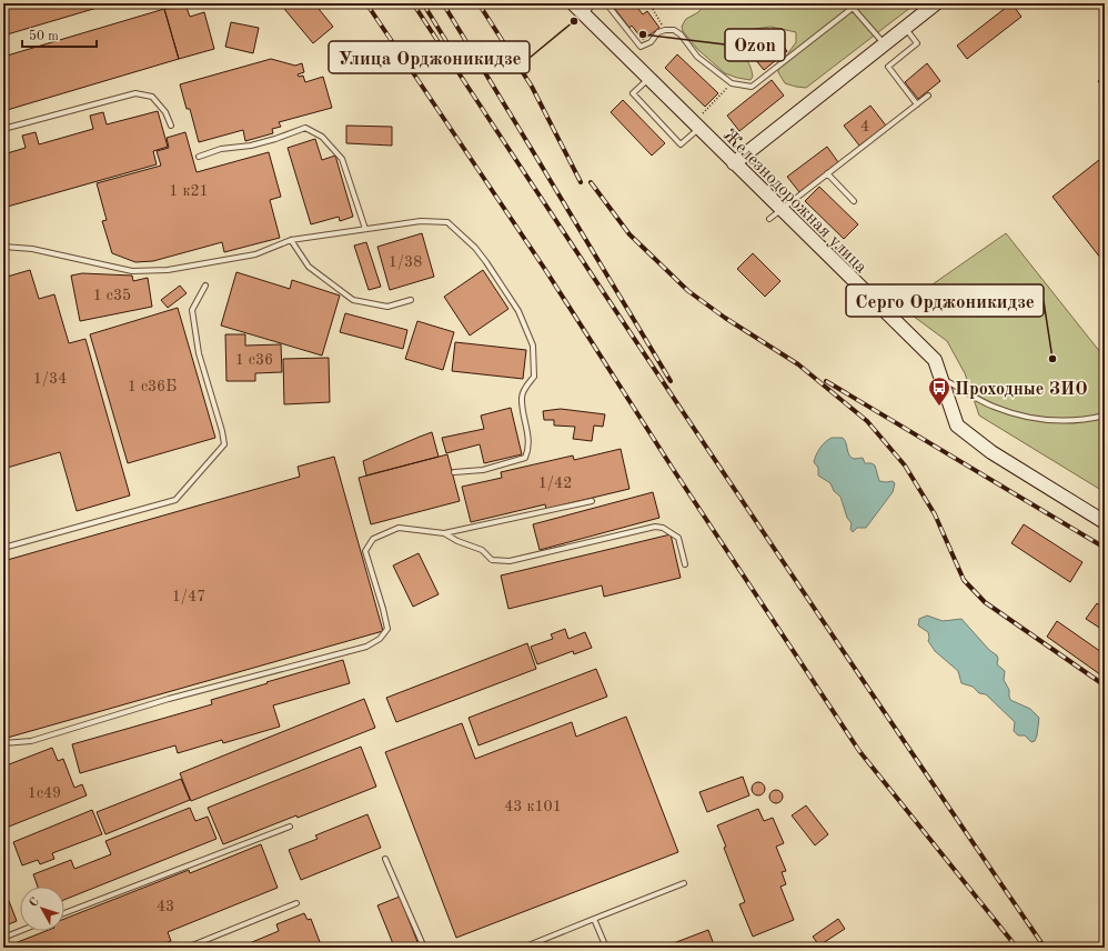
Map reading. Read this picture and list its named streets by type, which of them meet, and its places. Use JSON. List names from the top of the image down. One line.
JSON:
{"streets":{"street":["Железнодорожная улица"]},"places":{"other":["Улица Орджоникидзе","Ozon","Серго Орджоникидзе"],"bus stop":["Проходные ЗИО"]},"house_numbers":["4","1 к21","1/38","1 с35","1 с36","1/34","1 с36Б","1/42","1/47","1с49","43 к101","43"],"scale_bar":"50 m","north":"top left"}
